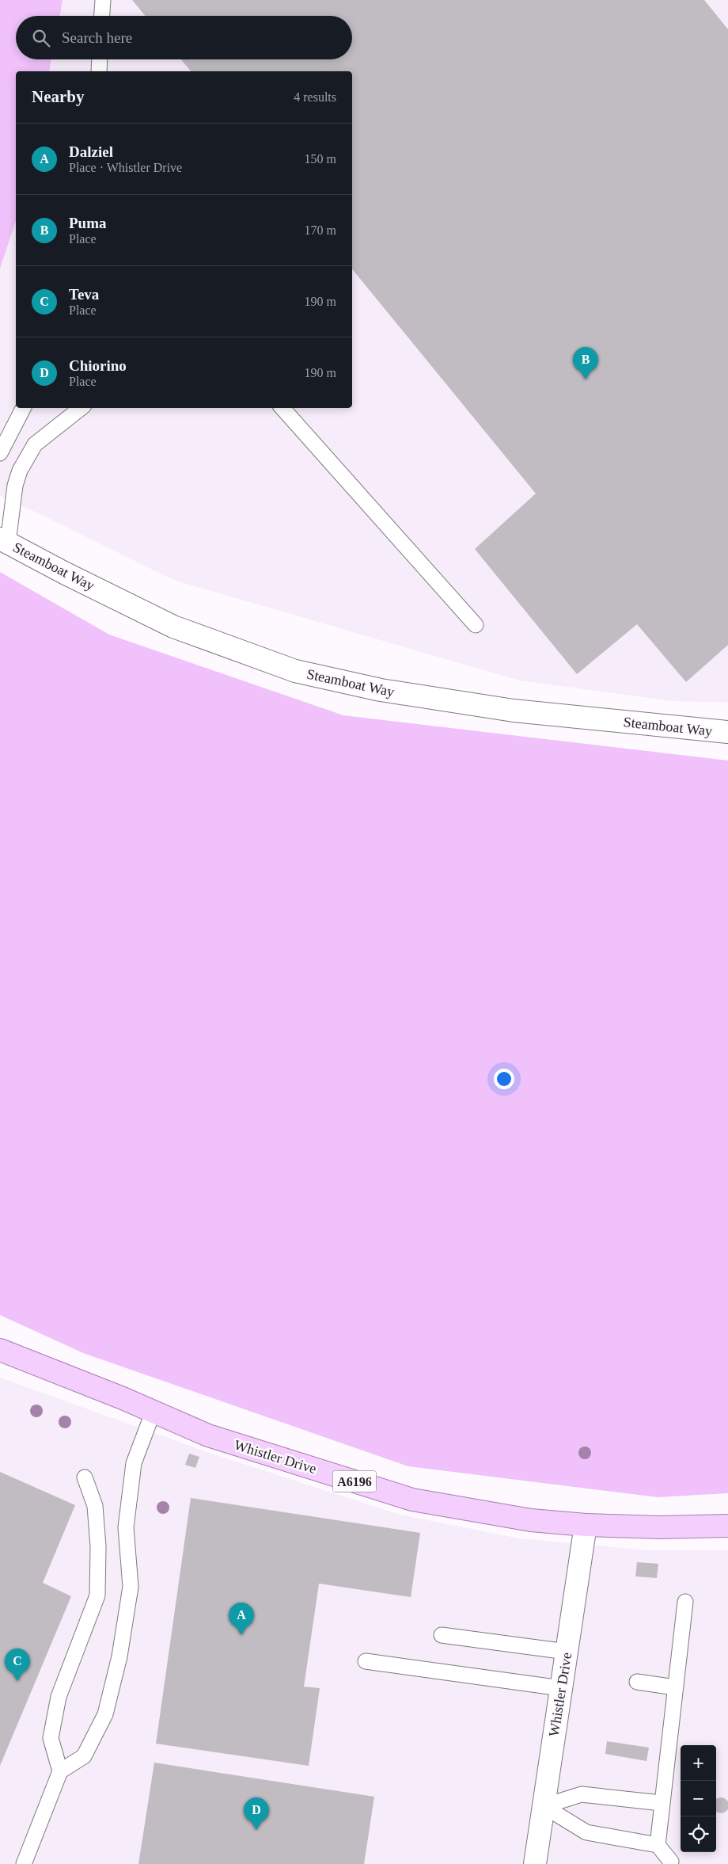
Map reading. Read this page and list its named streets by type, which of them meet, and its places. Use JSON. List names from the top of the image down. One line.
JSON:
{"streets":{"main road":["Whistler Drive","A6196"],"street":["Steamboat Way"]},"page":{"search":"Search here","heading":["Nearby","4 results"],"list":[{"mark":"A","name":"Dalziel","note":"Place · Whistler Drive","value":"150 m"},{"mark":"B","name":"Puma","note":"Place","value":"170 m"},{"mark":"C","name":"Teva","note":"Place","value":"190 m"},{"mark":"D","name":"Chiorino","note":"Place","value":"190 m"}],"pins":["B","A","C","D"],"map_buttons":["+","−"]}}
